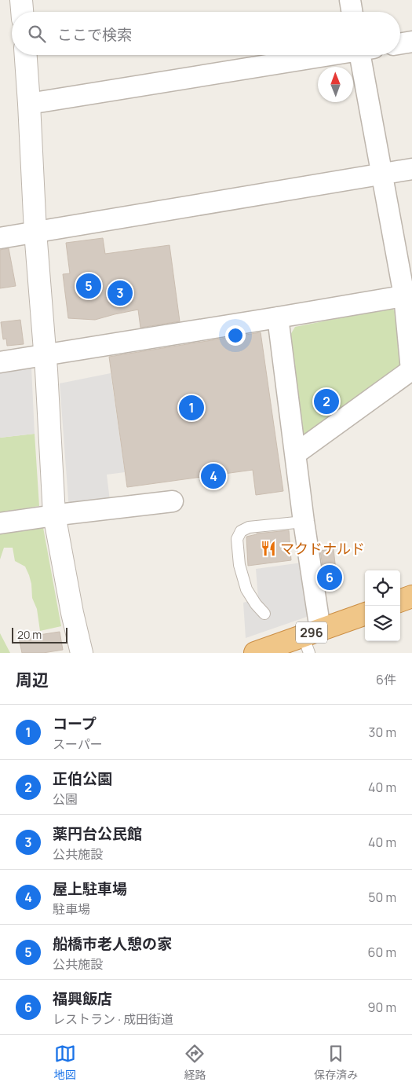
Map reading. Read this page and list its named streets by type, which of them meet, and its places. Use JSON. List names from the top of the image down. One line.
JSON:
{"streets":{"highway":["296"]},"places":{"restaurant":["マクドナルド"]},"scale_bar":"20 m","north":"top","page":{"search":"ここで検索","pins":["5","3","2","1","4","6"],"scale":"20 m","heading":["周辺","6件"],"list":[{"mark":"1","name":"コープ","note":"スーパー","value":"30 m"},{"mark":"2","name":"正伯公園","note":"公園","value":"40 m"},{"mark":"3","name":"薬円台公民館","note":"公共施設","value":"40 m"},{"mark":"4","name":"屋上駐車場","note":"駐車場","value":"50 m"},{"mark":"5","name":"船橋市老人憩の家","note":"公共施設","value":"60 m"},{"mark":"6","name":"福興飯店","note":"レストラン · 成田街道","value":"90 m"}],"nav":["地図","経路","保存済み"]}}
